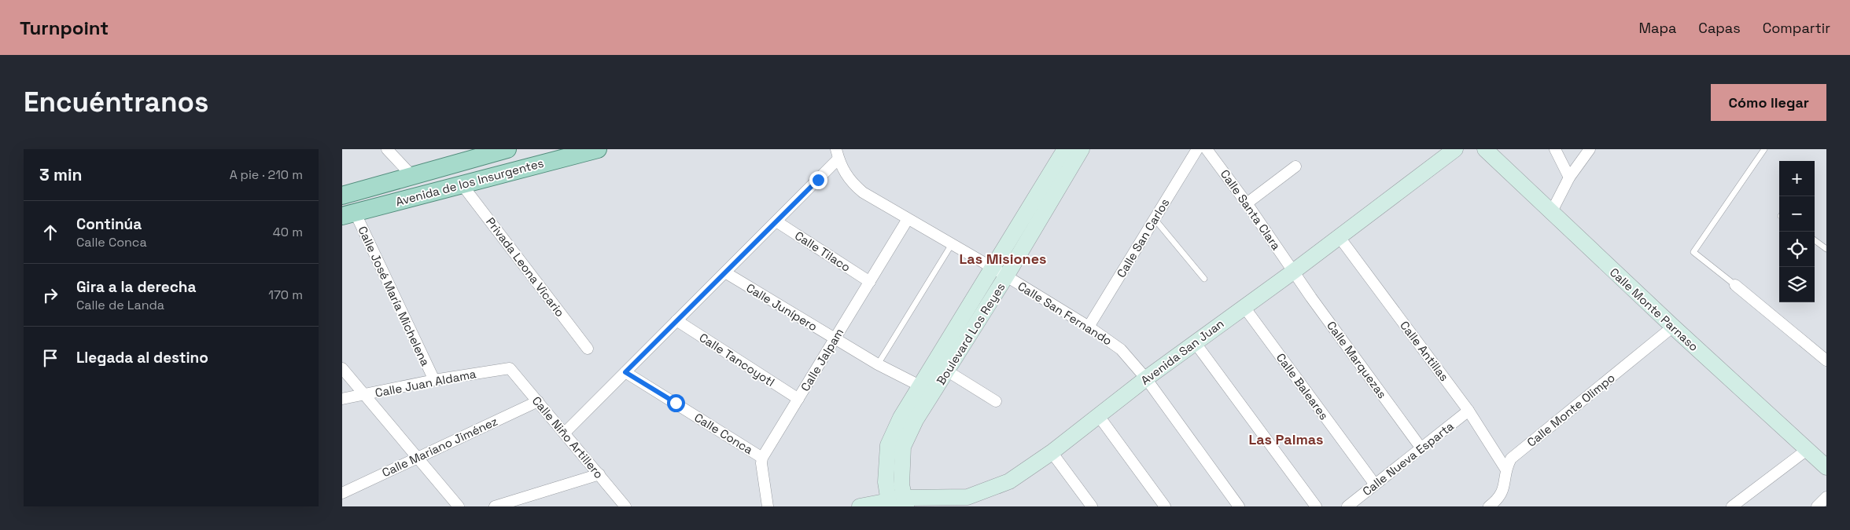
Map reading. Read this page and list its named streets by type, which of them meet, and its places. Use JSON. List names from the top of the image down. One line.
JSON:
{"streets":{"main road":["Avenida de los Insurgentes"],"street":["Calle Santa Clara","Calle San Carlos","Calle Tilaco","Privada Leona Vicario","Calle José María Michelena","Calle Junípero","Calle Monte Parnaso","Calle San Fernando","Boulevard Los Reyes","Calle Antillas","Avenida San Juan","Calle Tancoyotl","Calle Jalpam","Calle Marquezas","Calle Juan Aldama","Calle Baleares","Calle Monte Olimpo","Calle Conca","Calle Niño Artillero","Calle Mariano Jiménez","Calle Nueva Esparta"]},"crossings":[["Avenida de los Insurgentes","Privada Leona Vicario"],["Avenida de los Insurgentes","Calle José María Michelena"],["Calle Santa Clara","Avenida San Juan"],["Calle Santa Clara","Calle Marquezas"],["Calle San Carlos","Calle San Fernando"],["Calle Tilaco","Calle Jalpam"],["Calle José María Michelena","Calle Juan Aldama"],["Calle Junípero","Boulevard Los Reyes"],["Calle Junípero","Calle Jalpam"],["Calle Monte Parnaso","Calle Monte Olimpo"],["Calle San Fernando","Boulevard Los Reyes"],["Calle San Fernando","Avenida San Juan"],["Calle San Fernando","Calle Jalpam"],["Boulevard Los Reyes","Avenida San Juan"],["Calle Antillas","Avenida San Juan"],["Calle Antillas","Calle Monte Olimpo"],["Calle Antillas","Calle Nueva Esparta"],["Avenida San Juan","Calle Marquezas"],["Avenida San Juan","Calle Baleares"],["Calle Tancoyotl","Calle Jalpam"],["Calle Jalpam","Calle Conca"],["Calle Marquezas","Calle Nueva Esparta"],["Calle Juan Aldama","Calle Niño Artillero"],["Calle Baleares","Calle Nueva Esparta"],["Calle Niño Artillero","Calle Mariano Jiménez"]],"districts":["Las Misiones","Las Palmas"],"page":{"header":"Turnpoint","nav":["Mapa","Capas","Compartir"],"buttons":"Cómo llegar","title":"Encuéntranos","heading":["3 min","A pie · 210 m"],"map_buttons":["+","−"],"list":[["Continúa","Calle Conca","40 m"],["Gira a la derecha","Calle de Landa","170 m"],"Llegada al destino"]}}
